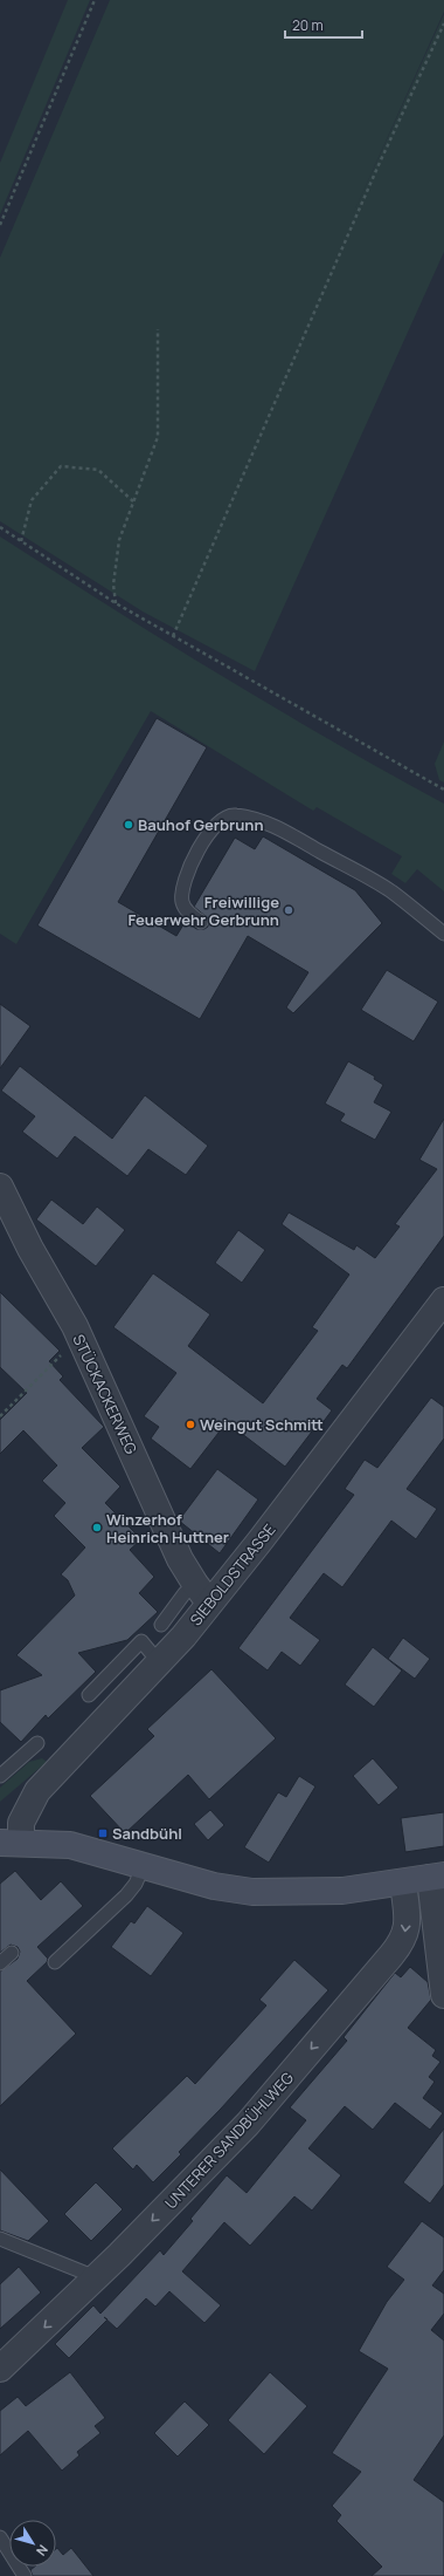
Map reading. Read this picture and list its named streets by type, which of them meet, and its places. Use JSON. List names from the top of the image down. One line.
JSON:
{"streets":{"street":["STÜCKACKERWEG","SIEBOLDSTRASSE","UNTERER SANDBÜHLWEG"]},"crossings":[["STÜCKACKERWEG","SIEBOLDSTRASSE"]],"one_way":["UNTERER SANDBÜHLWEG"],"places":{"other":["Bauhof Gerbrunn","Freiwillige Feuerwehr Gerbrunn","Weingut Schmitt","Winzerhof Heinrich Huttner"],"transit":["Sandbühl"]},"scale_bar":"20 m","north":"bottom right"}
